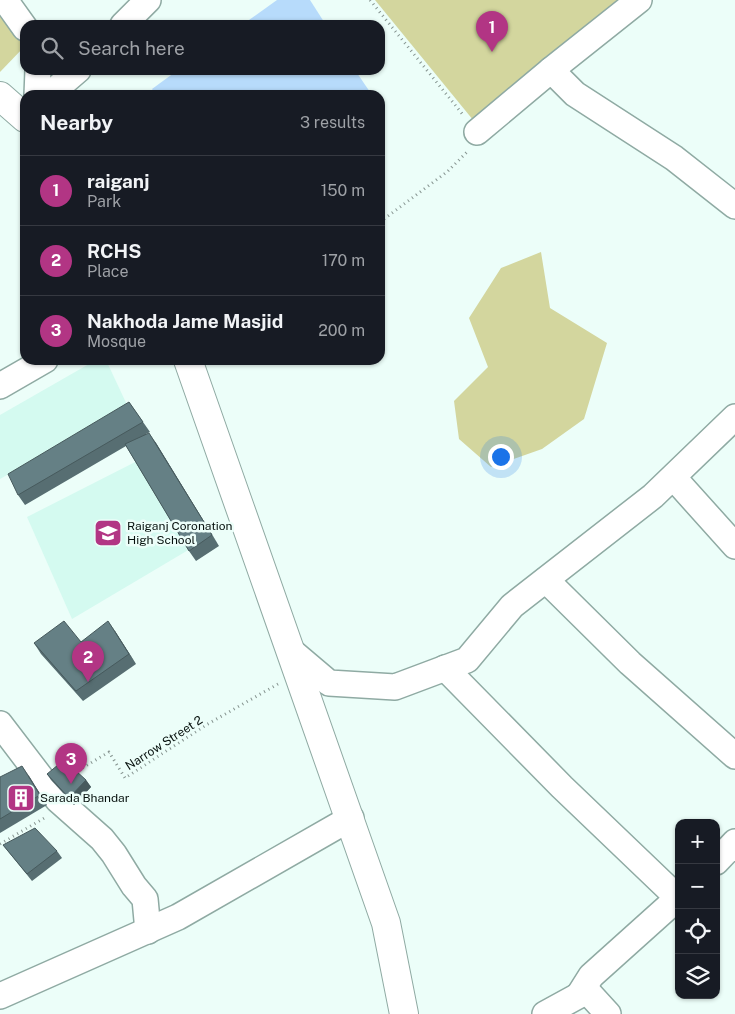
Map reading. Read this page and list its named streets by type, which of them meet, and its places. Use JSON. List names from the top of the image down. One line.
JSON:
{"streets":{"path":["Narrow Street 2"]},"places":{"school or university":["Raiganj Coronation High School"],"building":["Sarada Bhandar"]},"page":{"pins":["1","2","3"],"search":"Search here","heading":["Nearby","3 results"],"list":[{"mark":"1","name":"raiganj","note":"Park","value":"150 m"},{"mark":"2","name":"RCHS","note":"Place","value":"170 m"},{"mark":"3","name":"Nakhoda Jame Masjid","note":"Mosque","value":"200 m"}],"map_buttons":["+","−"]}}
